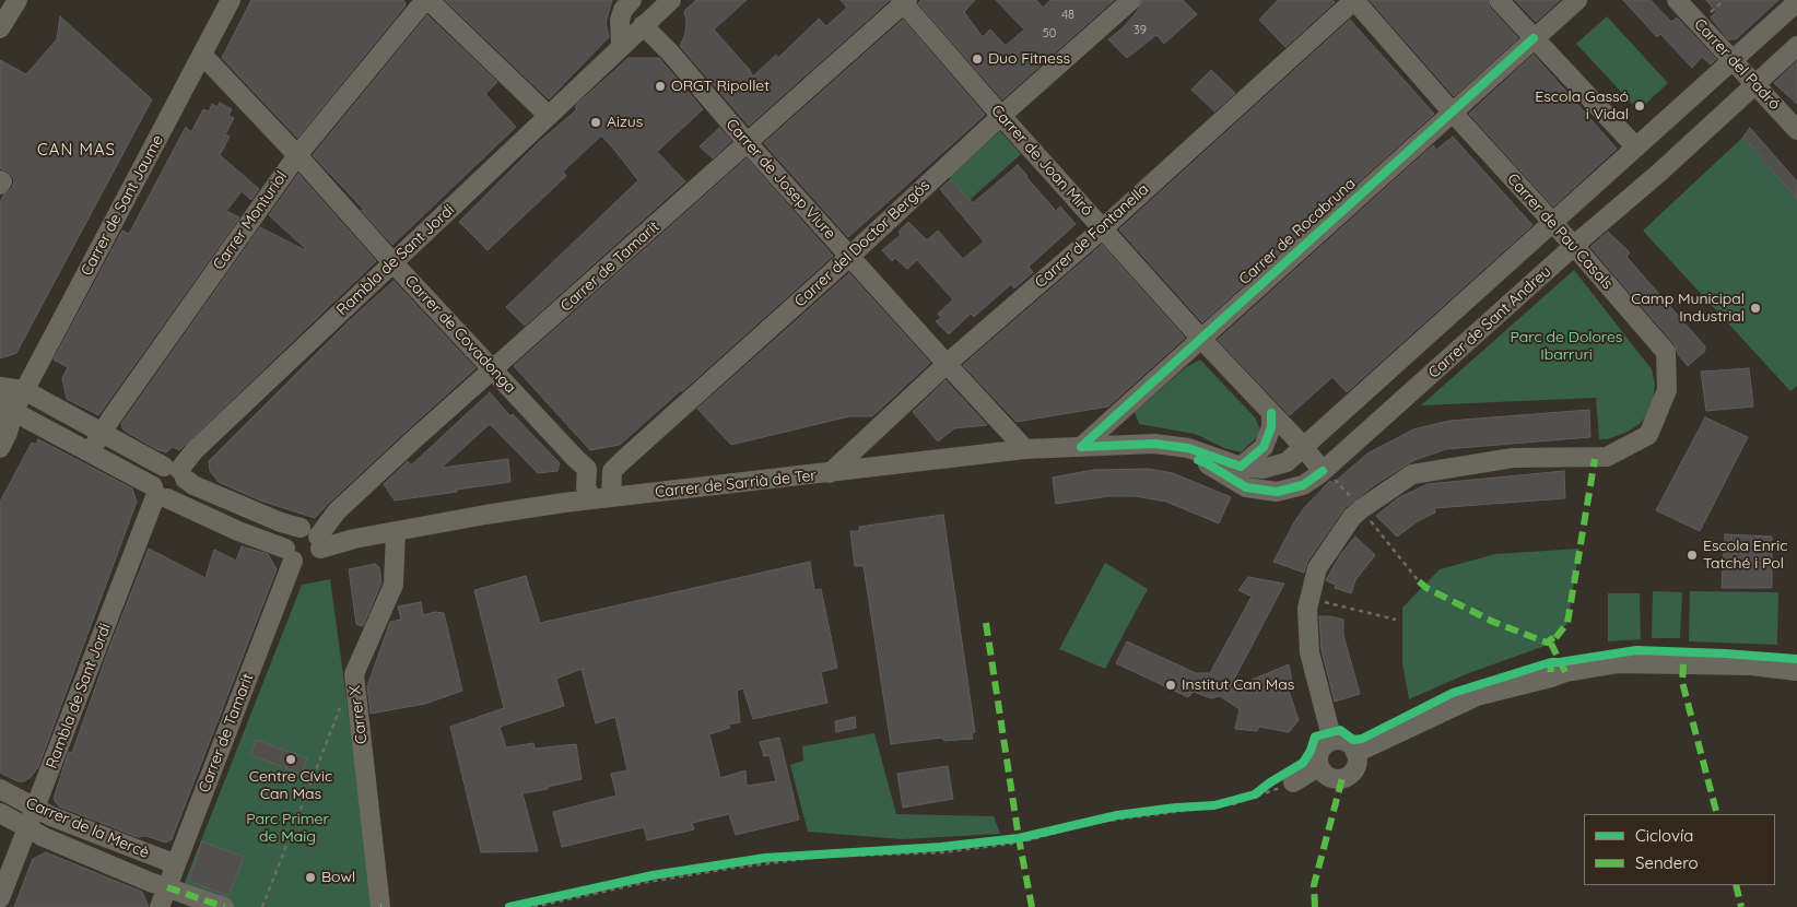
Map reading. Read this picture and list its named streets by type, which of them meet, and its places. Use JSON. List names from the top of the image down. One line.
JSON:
{"streets":{"street":["Carrer del Padró","Carrer de Joan Miró","Carrer de Josep Viure","Carrer de Sant Jaume","Carrer Monturiol","Carrer de Rocabruna","Carrer de Pau Casals","Carrer de Fontanella","Carrer del Doctor Bergós","Rambla de Sant Jordi","Carrer de Tamarit","Carrer de Sant Andreu","Carrer de Covadonga","Carrer de Sarrià de Ter","Carrer X","Carrer de la Mercè"]},"crossings":[["Carrer del Padró","Carrer de Sant Andreu"],["Carrer de Joan Miró","Carrer de Rocabruna"],["Carrer de Joan Miró","Carrer de Fontanella"],["Carrer de Joan Miró","Carrer del Doctor Bergós"],["Carrer de Joan Miró","Carrer de Tamarit"],["Carrer de Joan Miró","Carrer de Sant Andreu"],["Carrer de Joan Miró","Carrer de Sarrià de Ter"],["Carrer de Josep Viure","Carrer de Fontanella"],["Carrer de Josep Viure","Carrer del Doctor Bergós"],["Carrer de Josep Viure","Rambla de Sant Jordi"],["Carrer de Josep Viure","Carrer de Tamarit"],["Carrer de Josep Viure","Carrer de Sarrià de Ter"],["Carrer de Sant Jaume","Carrer de Covadonga"],["Carrer Monturiol","Carrer de Covadonga"],["Carrer de Rocabruna","Carrer de Pau Casals"],["Carrer de Rocabruna","Carrer de Sarrià de Ter"],["Carrer de Pau Casals","Carrer de Fontanella"],["Carrer de Pau Casals","Carrer de Sant Andreu"],["Carrer de Fontanella","Carrer de Sarrià de Ter"],["Carrer del Doctor Bergós","Carrer de Covadonga"],["Carrer del Doctor Bergós","Carrer de Sarrià de Ter"],["Rambla de Sant Jordi","Carrer de Covadonga"],["Rambla de Sant Jordi","Carrer de la Mercè"],["Carrer de Tamarit","Carrer de Covadonga"],["Carrer de Tamarit","Carrer de Sarrià de Ter"],["Carrer de Tamarit","Carrer de la Mercè"],["Carrer de Sant Andreu","Carrer de Sarrià de Ter"],["Carrer de Covadonga","Carrer de Sarrià de Ter"],["Carrer de Sarrià de Ter","Carrer X"]],"districts":["CAN MAS"],"parks":["Parc de Dolores Ibarruri","Parc Primer de Maig"],"places":["Duo Fitness","ORGT Ripollet","Escola Gassó i Vidal","Aizus","Camp Municipal Industrial","Escola Enric Tatché i Pol","Institut Can Mas","Centre Cívic Can Mas","Bowl"],"house_numbers":["48","39","50"],"legend":["Ciclovía","Sendero"]}
